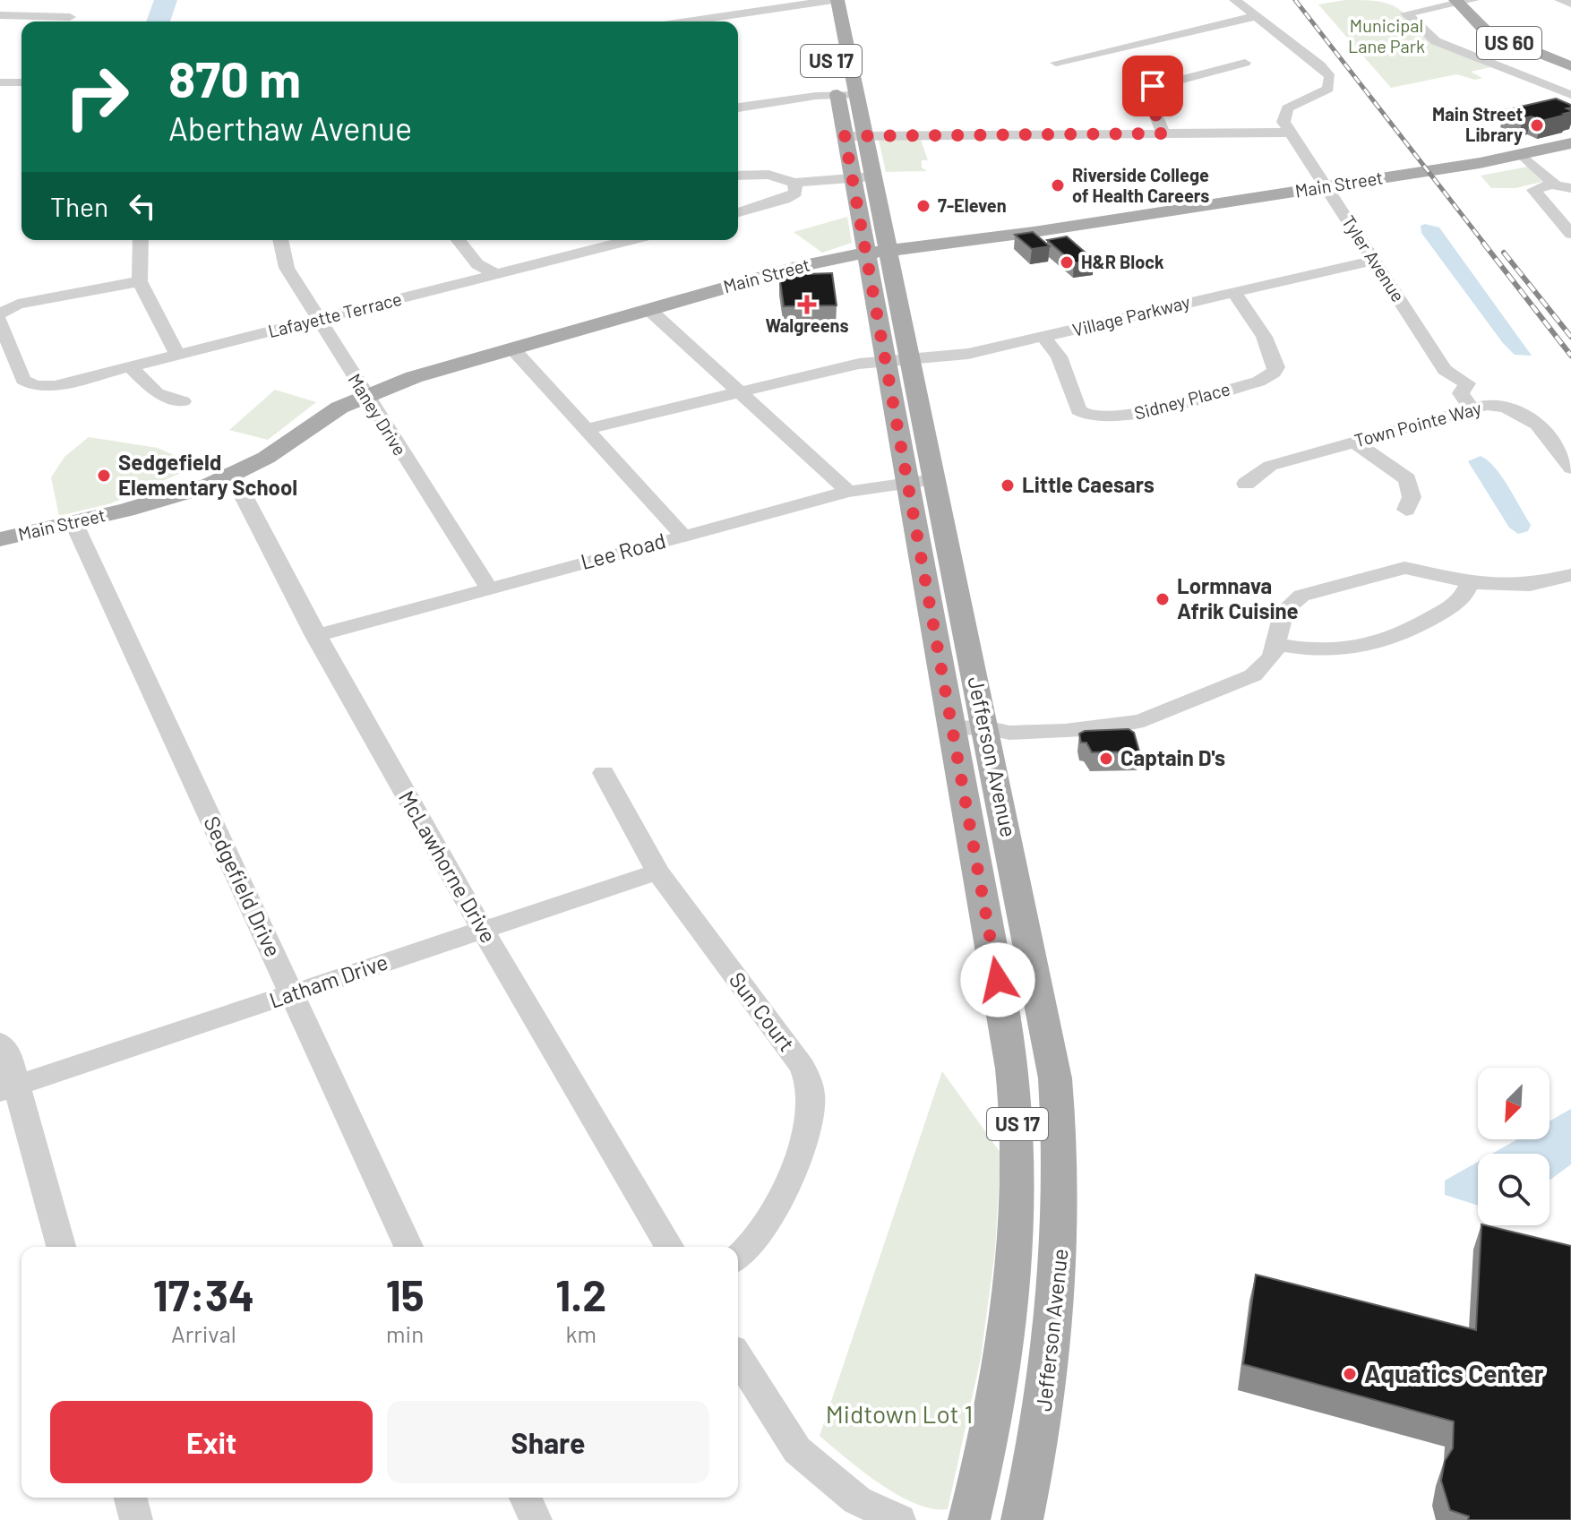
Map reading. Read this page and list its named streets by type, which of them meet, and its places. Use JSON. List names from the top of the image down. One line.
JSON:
{"streets":{"main road":["US 60","US 17","Main Street","Jefferson Avenue"],"street":["Tyler Avenue","Lafayette Terrace","Village Parkway","Sidney Place","Maney Drive","Town Pointe Way","Lee Road","McLawhorne Drive","Sedgefield Drive","Latham Drive","Sun Court"]},"crossings":[["Main Street","Tyler Avenue"],["Main Street","Maney Drive"],["Main Street","Jefferson Avenue"],["Main Street","McLawhorne Drive"],["Main Street","Sedgefield Drive"],["Tyler Avenue","Village Parkway"],["Tyler Avenue","Town Pointe Way"],["Lafayette Terrace","Maney Drive"],["Village Parkway","Sidney Place"],["Village Parkway","Jefferson Avenue"],["Maney Drive","Lee Road"],["Lee Road","Jefferson Avenue"],["Lee Road","McLawhorne Drive"],["McLawhorne Drive","Latham Drive"],["Sedgefield Drive","Latham Drive"],["Latham Drive","Sun Court"]],"parks":["Municipal Lane Park","Midtown Lot 1"],"places":{"other":["Main Street Library","Riverside College of Health Careers","7-Eleven","H&R Block","Sedgefield Elementary School","Little Caesars","Lormnava Afrik Cuisine","Captain D's","Aquatics Center"],"health":["Walgreens"]},"north":"bottom left","page":{"turn":["870 m","Aberthaw Avenue"],"then":"Then","eta":["17:34","Arrival","15","min","1.2","km"],"buttons":["Exit","Share"]}}
